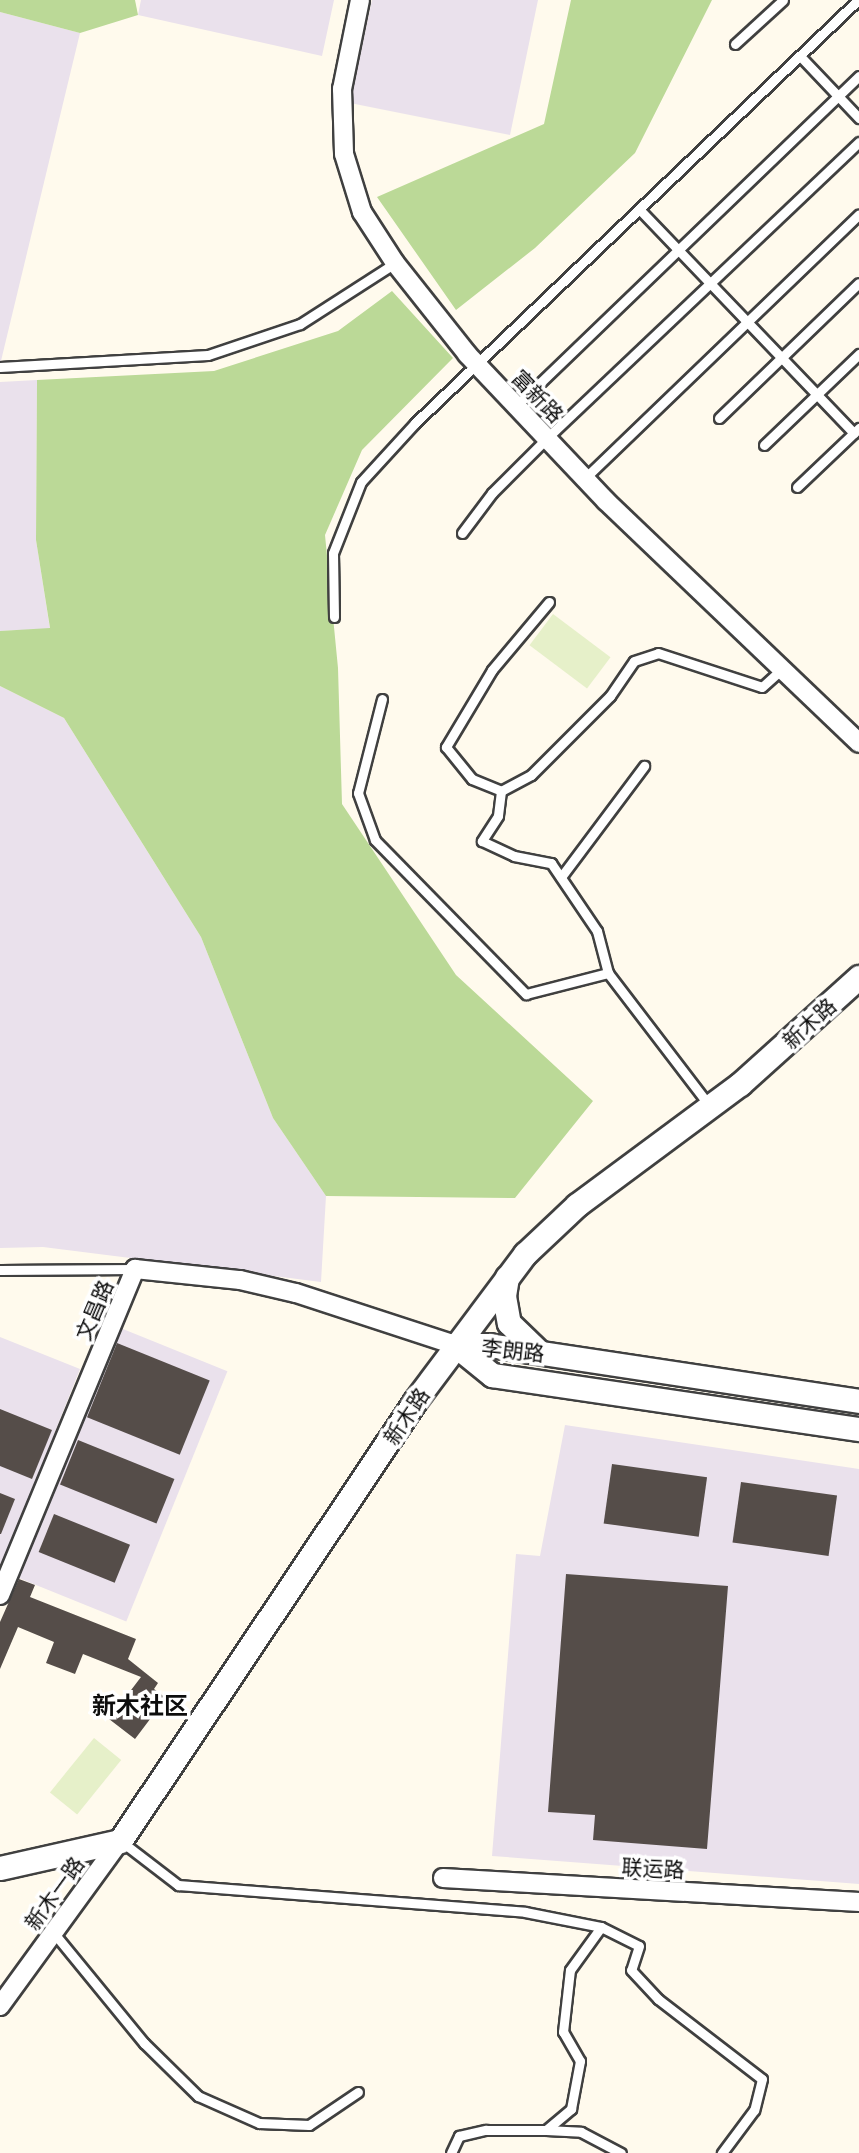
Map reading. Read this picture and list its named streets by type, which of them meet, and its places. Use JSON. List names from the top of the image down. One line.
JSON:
{"streets":{"street":["富新路","新木路","文昌路","李朗路","联运路","新木一路"]},"crossings":[["新木路","文昌路"],["新木路","李朗路"],["新木路","新木一路"],["文昌路","李朗路"]],"districts":["新木社区"]}
